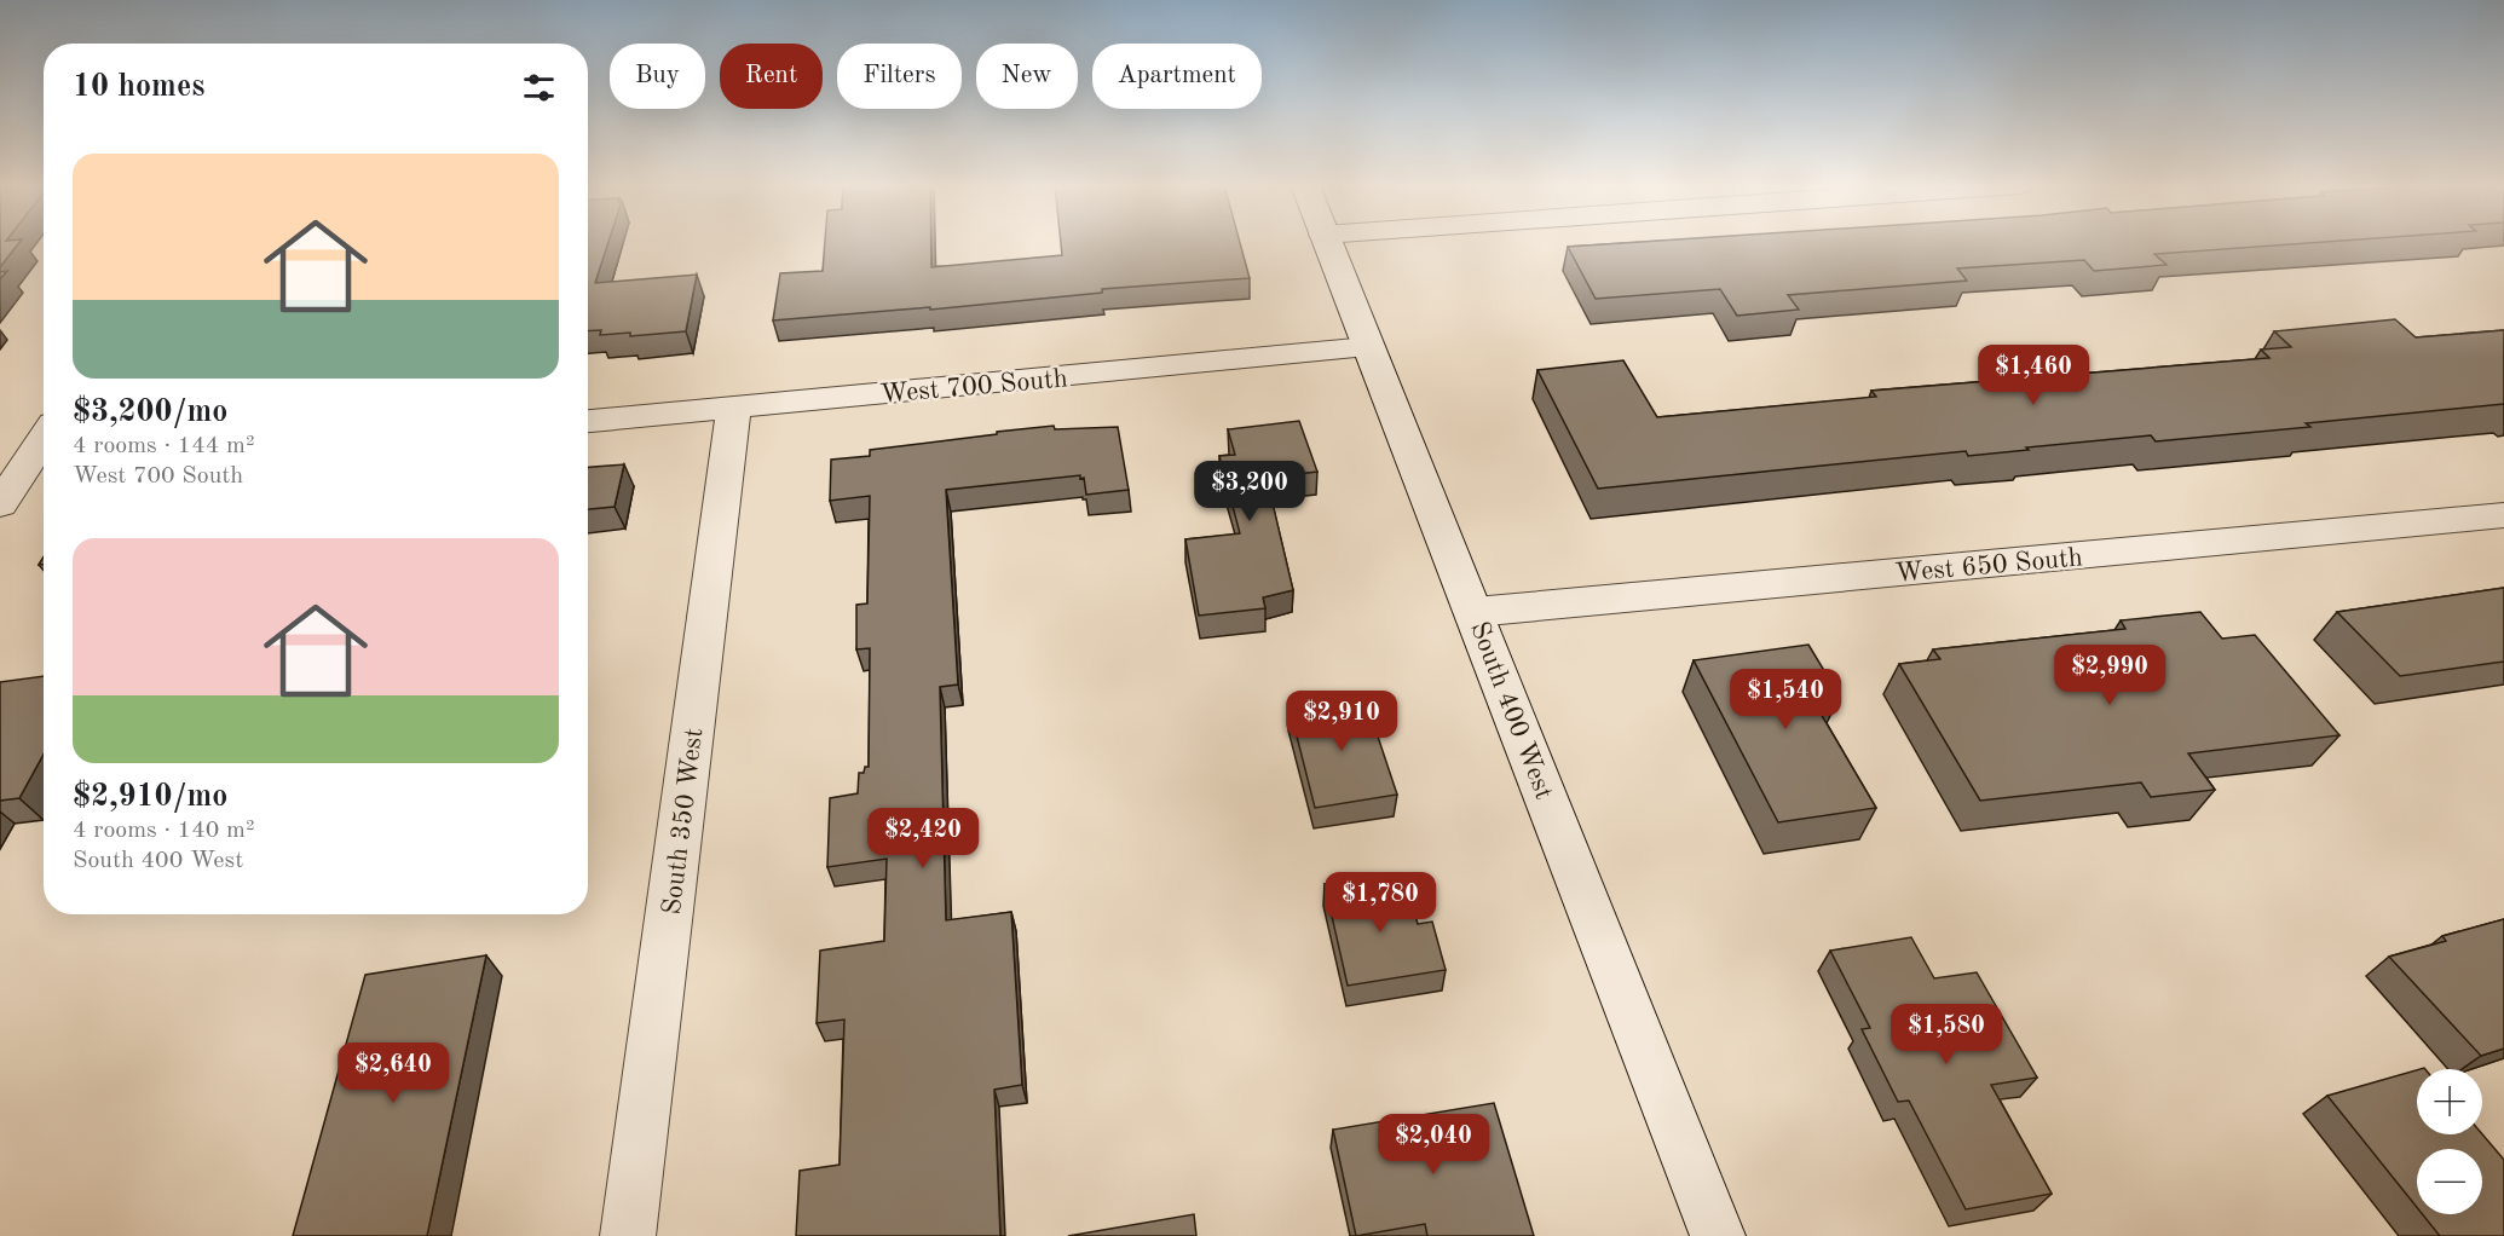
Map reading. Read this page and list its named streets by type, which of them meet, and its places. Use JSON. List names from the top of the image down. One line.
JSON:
{"streets":{"street":["West 700 South","West 650 South","South 400 West","South 350 West"]},"crossings":[["West 700 South","South 400 West"],["West 700 South","South 350 West"],["West 650 South","South 400 West"]],"page":{"chip":["Buy","Rent","Filters","New","Apartment"],"heading":"10 homes","list":[{"name":"$3,200/mo","note":"4 rooms · 144 m² · West 700 South"},{"name":"$2,910/mo","note":"4 rooms · 140 m² · South 400 West"}],"price":["$1,460","$3,200","$2,990","$1,540","$2,910","$2,420","$1,780","$1,580","$2,640","$2,040"],"map_buttons":["+","−"]}}
